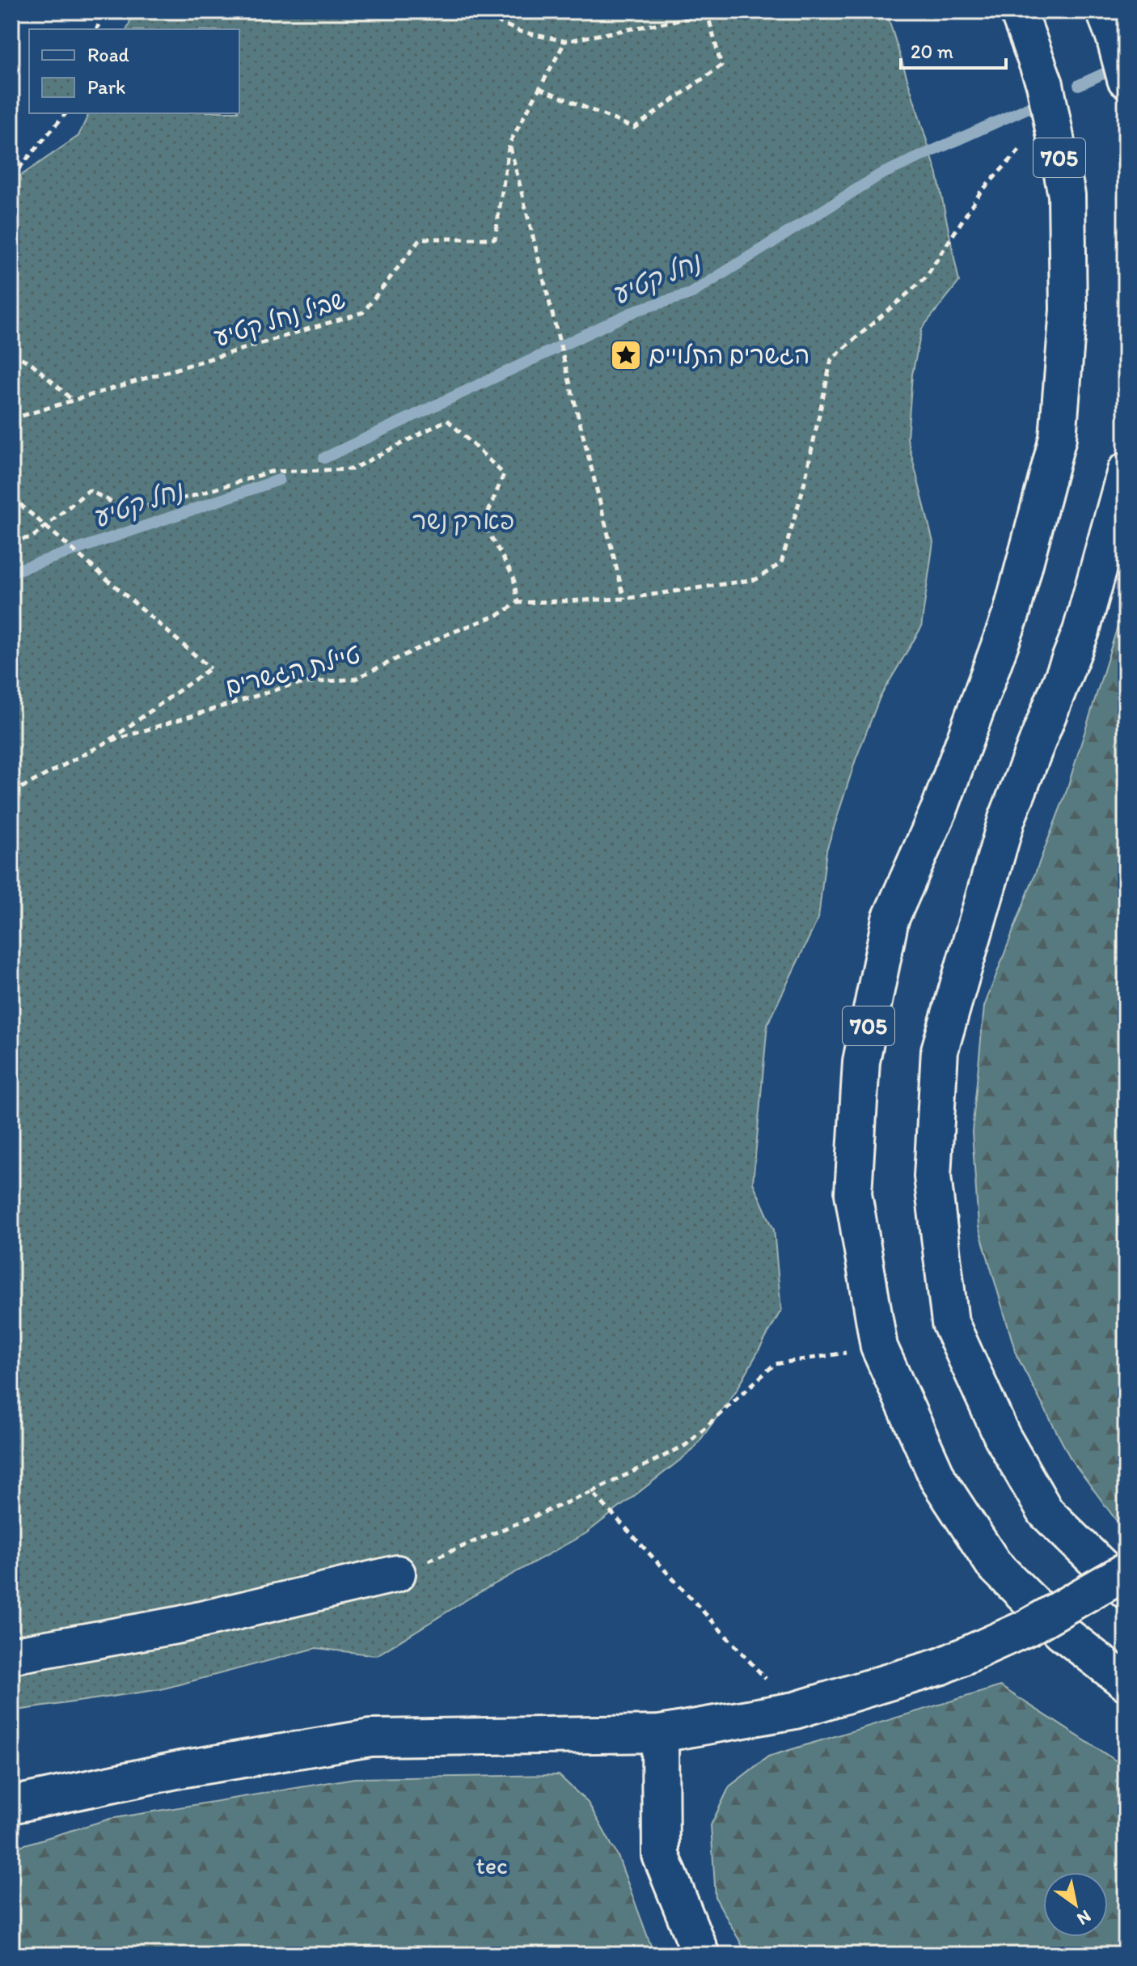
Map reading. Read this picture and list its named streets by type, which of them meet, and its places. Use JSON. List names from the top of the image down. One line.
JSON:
{"streets":{"main road":["705"],"path":["שביל נחל קטיע","טיילת הגשרים"]},"water":["נחל קטיע"],"parks":["פארק נשר","tec"],"places":{"place":["הגשרים התלויים"]},"legend":["Road","Park"],"scale_bar":"20 m","north":"bottom right"}
